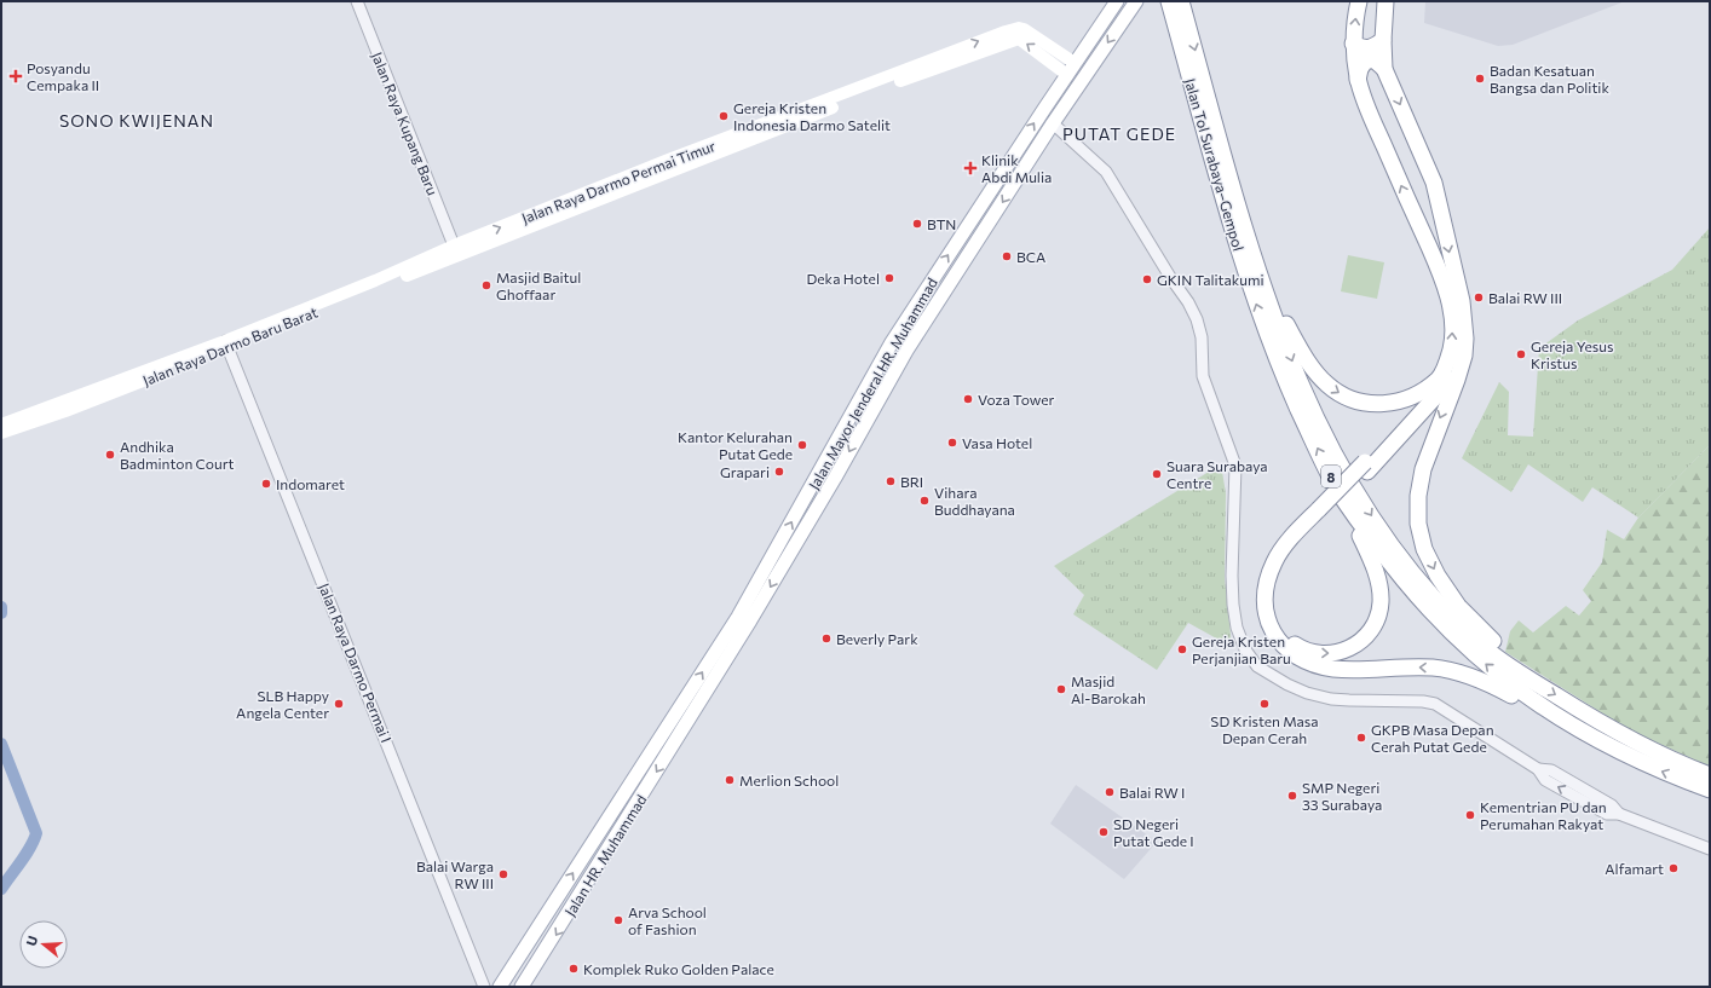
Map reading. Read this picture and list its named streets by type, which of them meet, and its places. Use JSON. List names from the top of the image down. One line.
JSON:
{"streets":{"highway":["Jalan Tol Surabaya–Gempol","8"],"main road":["Jalan Raya Darmo Permai Timur","Jalan Raya Darmo Baru Barat","Jalan Mayor Jenderal HR. Muhammad","Jalan HR. Muhammad"],"street":["Jalan Raya Kupang Baru","Jalan Raya Darmo Permai I"]},"crossings":[["Jalan Raya Kupang Baru","Jalan Raya Darmo Permai Timur"],["Jalan Raya Kupang Baru","Jalan Raya Darmo Baru Barat"],["Jalan Raya Darmo Permai Timur","Jalan Raya Darmo Baru Barat"],["Jalan Raya Darmo Permai Timur","Jalan Mayor Jenderal HR. Muhammad"],["Jalan Raya Darmo Baru Barat","Jalan Raya Darmo Permai I"],["Jalan Mayor Jenderal HR. Muhammad","Jalan HR. Muhammad"]],"districts":["SONO KWIJENAN","PUTAT GEDE"],"places":{"health":["Posyandu Cempaka II","Klinik Abdi Mulia"],"other":["Badan Kesatuan Bangsa dan Politik","Gereja Kristen Indonesia Darmo Satelit","BTN","BCA","Deka Hotel","GKIN Talitakumi","Masjid Baitul Ghoffaar","Balai RW III","Gereja Yesus Kristus","Voza Tower","Vasa Hotel","Kantor Kelurahan Putat Gede","Andhika Badminton Court","Grapari","Suara Surabaya Centre","BRI","Indomaret","Vihara Buddhayana","Beverly Park","Gereja Kristen Perjanjian Baru","Masjid Al-Barokah","SLB Happy Angela Center","SD Kristen Masa Depan Cerah","GKPB Masa Depan Cerah Putat Gede","Merlion School","Balai RW I","SMP Negeri 33 Surabaya","Kementrian PU dan Perumahan Rakyat","SD Negeri Putat Gede I","Alfamart","Balai Warga RW III","Arva School of Fashion","Komplek Ruko Golden Palace"]},"north":"left"}
